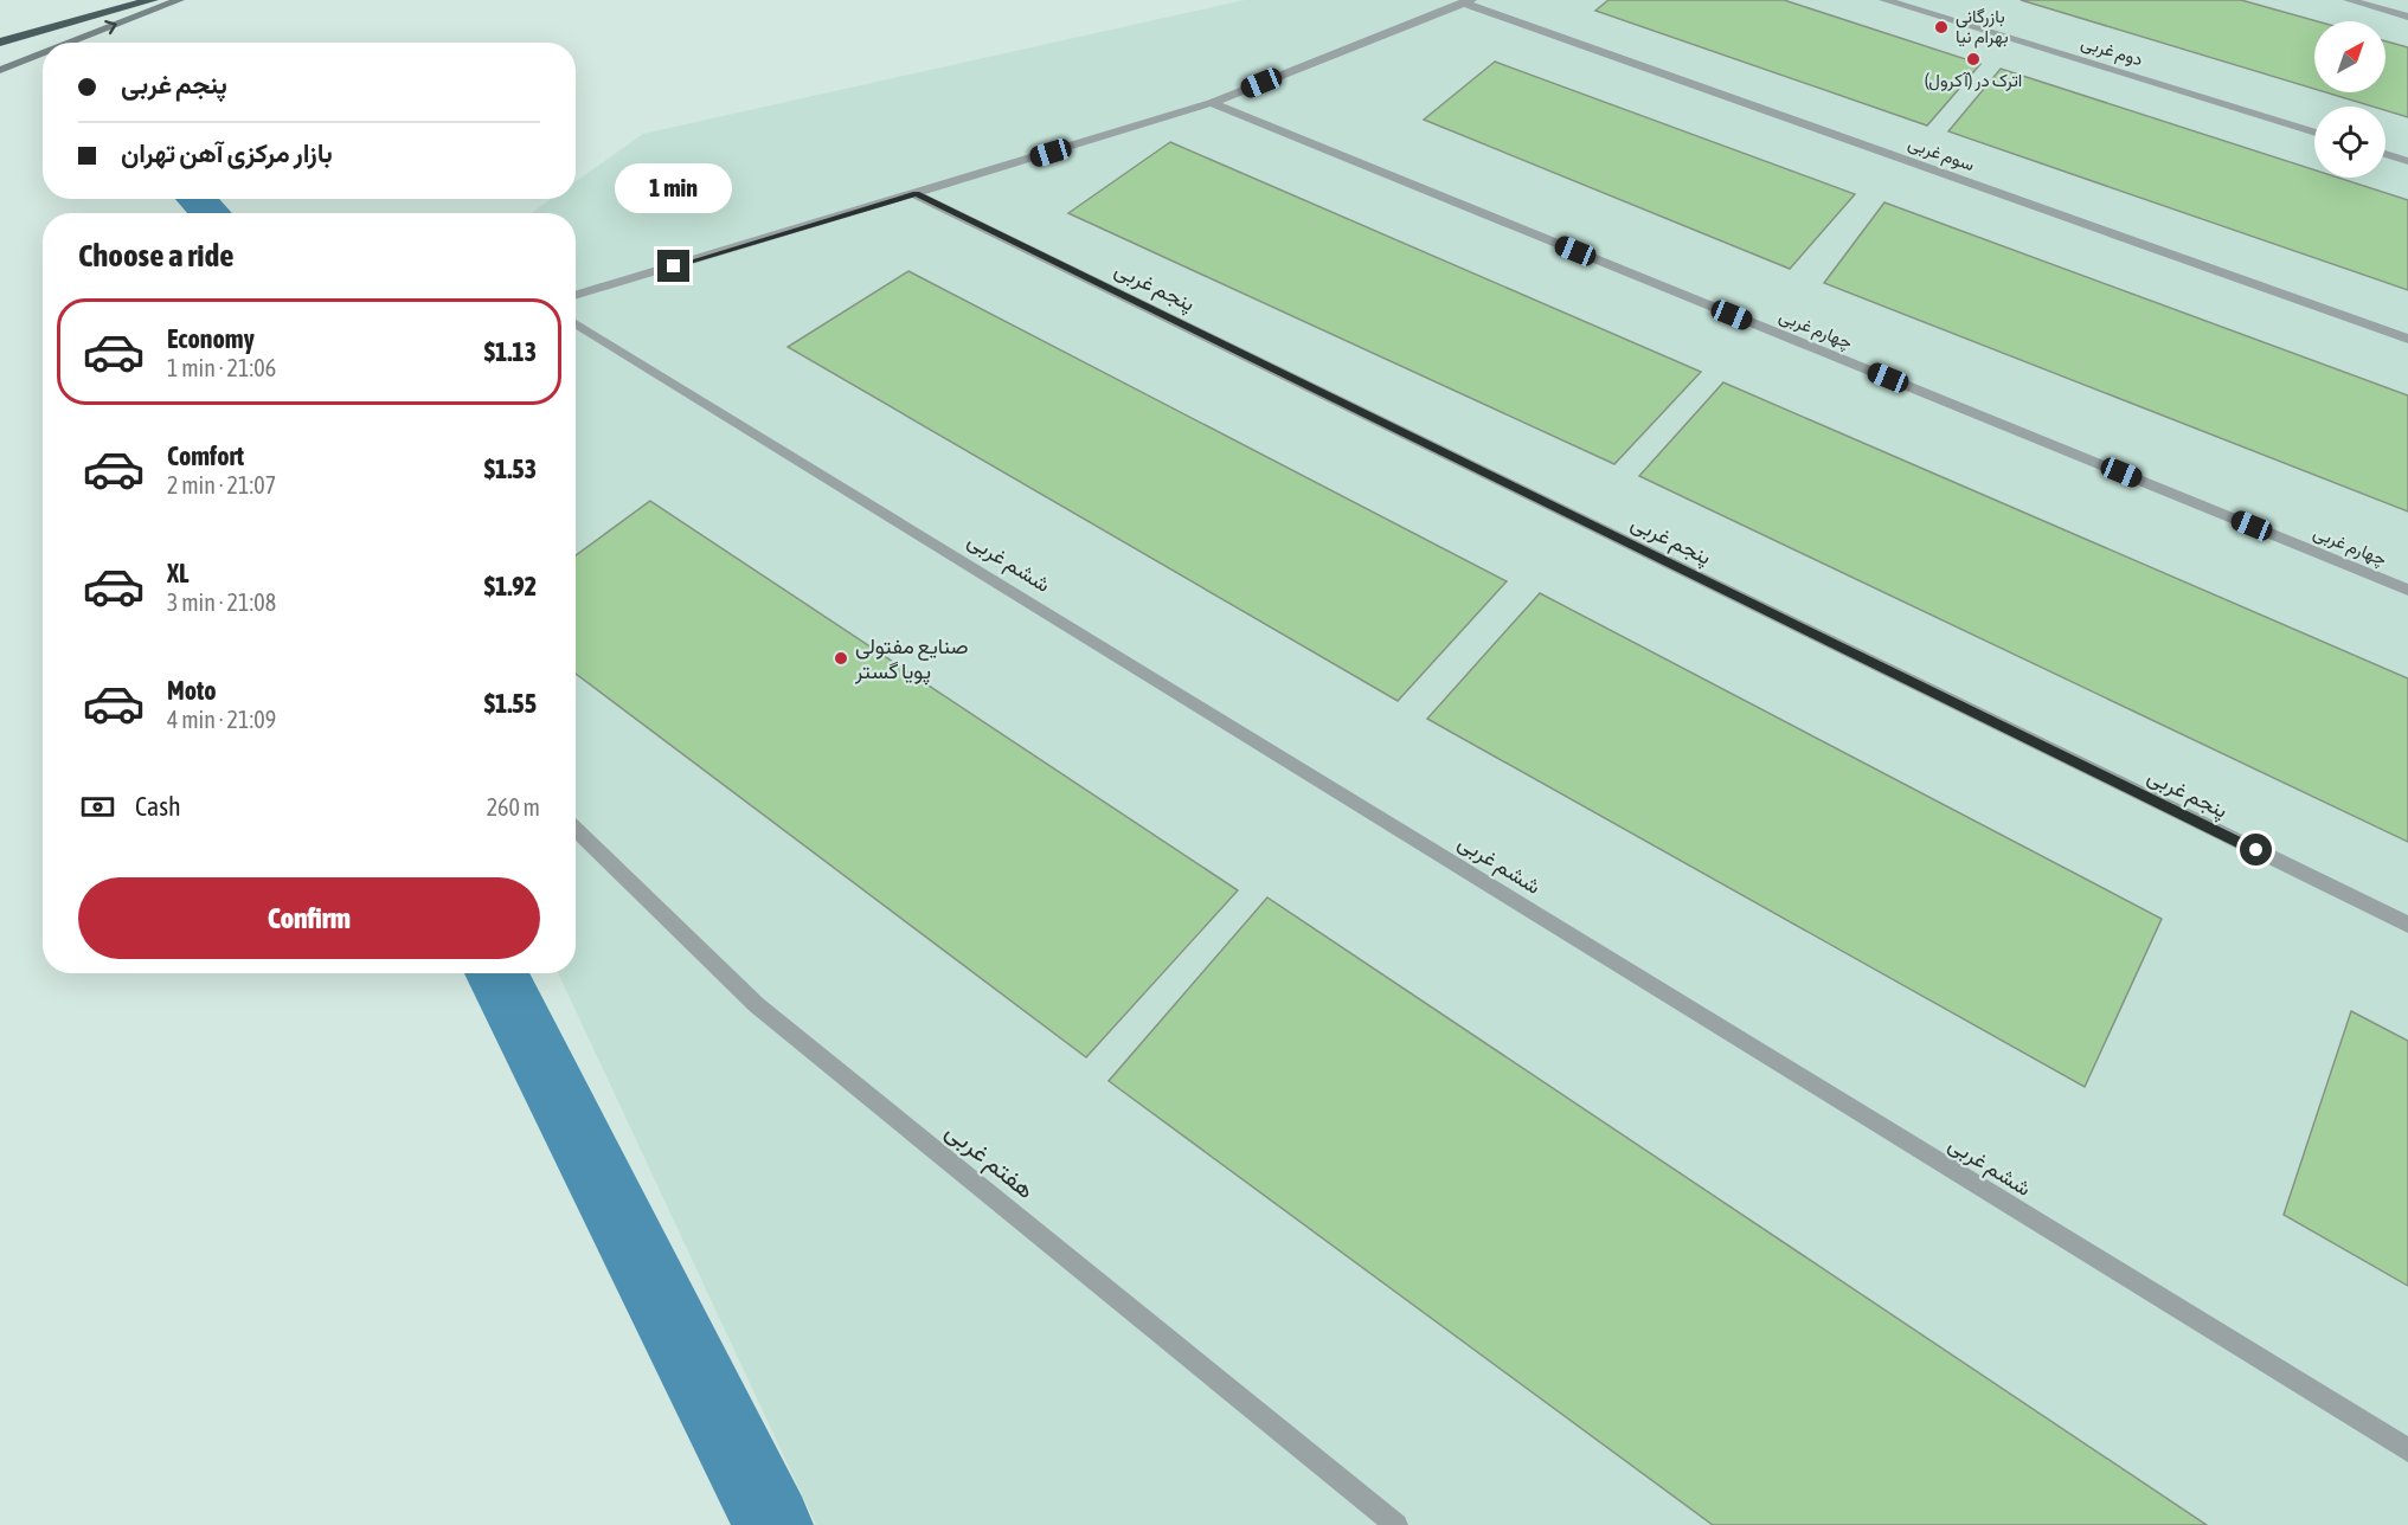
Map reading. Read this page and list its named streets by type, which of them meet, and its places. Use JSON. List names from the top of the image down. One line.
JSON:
{"streets":{"lane":["دوم غربی","سوم غربی","پنجم غربی","چهارم غربی","ششم غربی","هفتم غربی"]},"places":["بازرگانی بهرام نیا","اترک در (آکرول)","صنایع مفتولی پویا گستر"],"north":"top right","page":{"banner":["پنجم غربی","بازار مرکزی آهن تهران"],"bubble":"1 min","heading":"Choose a ride","list":[{"name":"Economy","note":"1 min · 21:06","value":"$1.13"},{"name":"Comfort","note":"2 min · 21:07","value":"$1.53"},{"name":"XL","note":"3 min · 21:08","value":"$1.92"},{"name":"Moto","note":"4 min · 21:09","value":"$1.55"}],"pay":["Cash","260 m"],"buttons":"Confirm"}}
